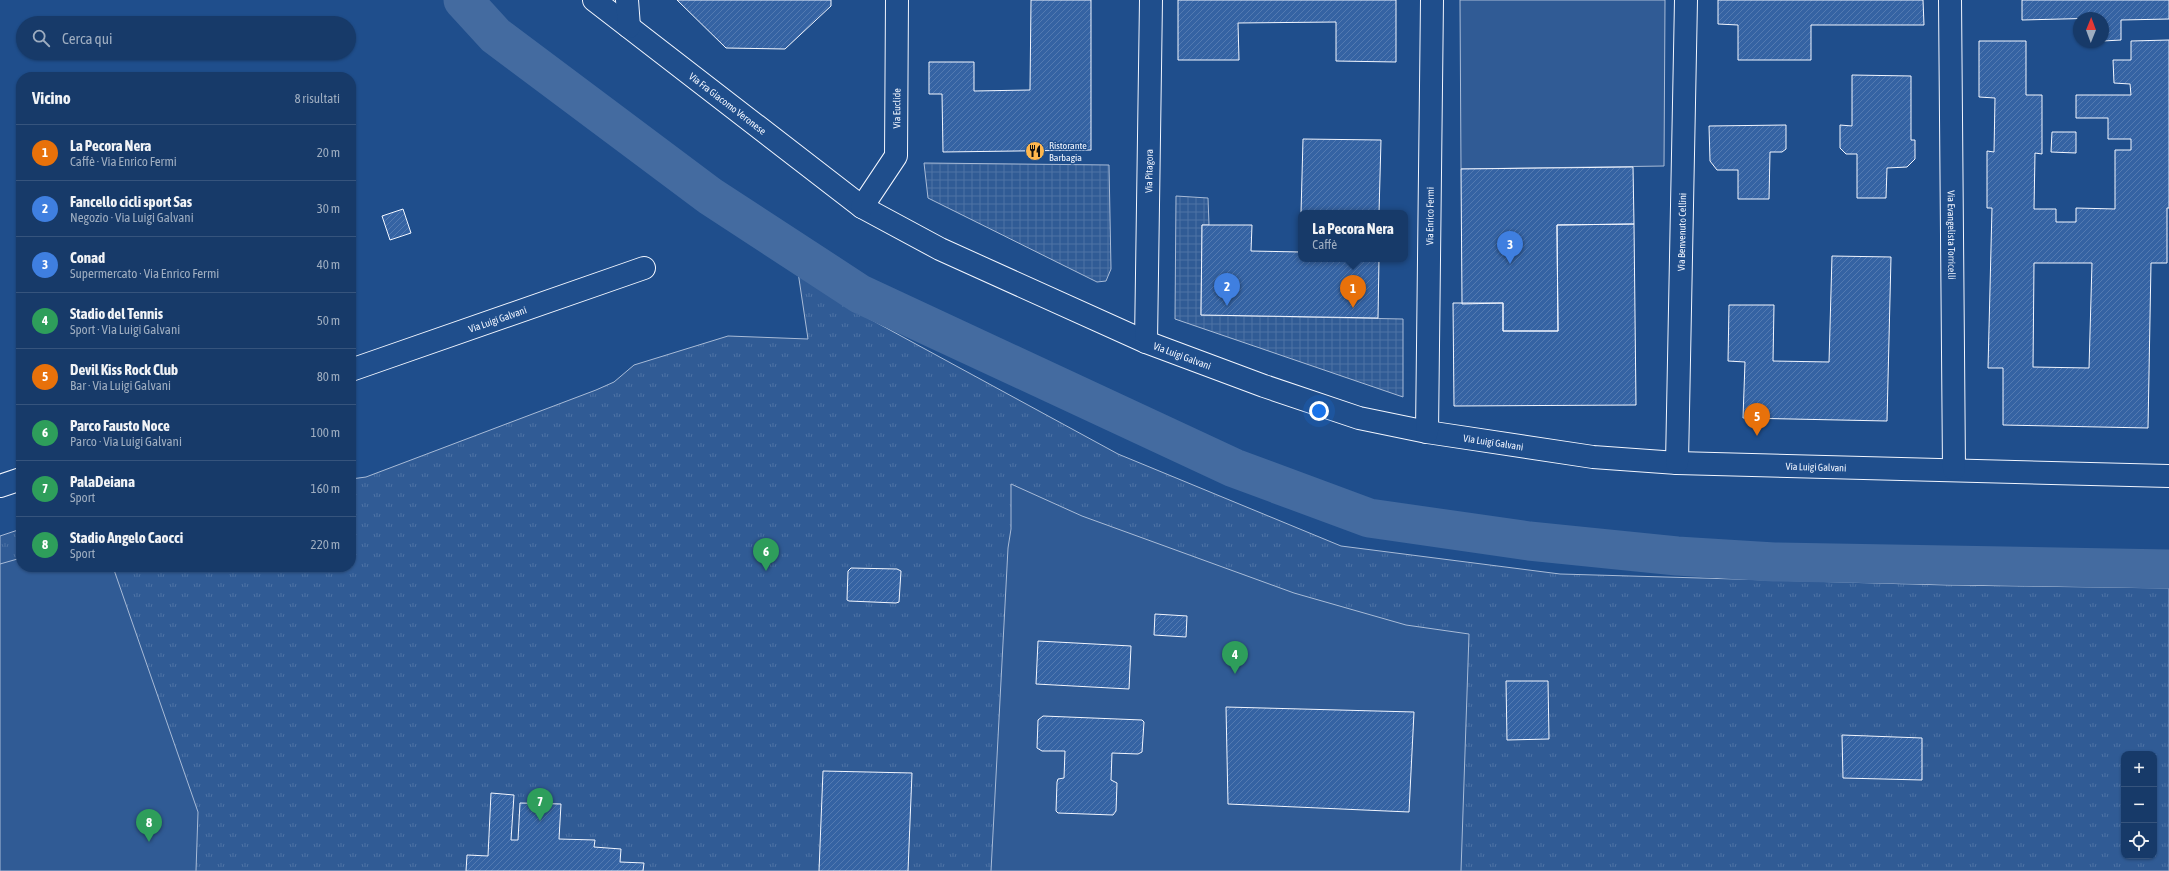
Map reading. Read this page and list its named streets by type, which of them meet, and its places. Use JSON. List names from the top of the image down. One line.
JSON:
{"streets":{"street":["Via Fra Giacomo Veronese","Via Euclide","Via Pitagora","Via Enrico Fermi","Via Benvenuto Cellini","Via Evangelista Torricelli","Via Luigi Galvani"]},"crossings":[["Via Fra Giacomo Veronese","Via Euclide"],["Via Fra Giacomo Veronese","Via Luigi Galvani"],["Via Euclide","Via Luigi Galvani"],["Via Pitagora","Via Luigi Galvani"],["Via Enrico Fermi","Via Luigi Galvani"],["Via Benvenuto Cellini","Via Luigi Galvani"],["Via Evangelista Torricelli","Via Luigi Galvani"]],"places":{"restaurant":["Ristorante Barbagia"]},"north":"top","page":{"search":"Cerca qui","heading":["Vicino","8 risultati"],"list":[{"mark":"1","name":"La Pecora Nera","note":"Caffè · Via Enrico Fermi","value":"20 m"},{"mark":"2","name":"Fancello cicli sport Sas","note":"Negozio · Via Luigi Galvani","value":"30 m"},{"mark":"3","name":"Conad","note":"Supermercato · Via Enrico Fermi","value":"40 m"},{"mark":"4","name":"Stadio del Tennis","note":"Sport · Via Luigi Galvani","value":"50 m"},{"mark":"5","name":"Devil Kiss Rock Club","note":"Bar · Via Luigi Galvani","value":"80 m"},{"mark":"6","name":"Parco Fausto Noce","note":"Parco · Via Luigi Galvani","value":"100 m"},{"mark":"7","name":"PalaDeiana","note":"Sport","value":"160 m"},{"mark":"8","name":"Stadio Angelo Caocci","note":"Sport","value":"220 m"}],"popup":["La Pecora Nera","Caffè"],"pins":["3","2","1","5","6","4","7","8"],"map_buttons":["+","−"]}}
